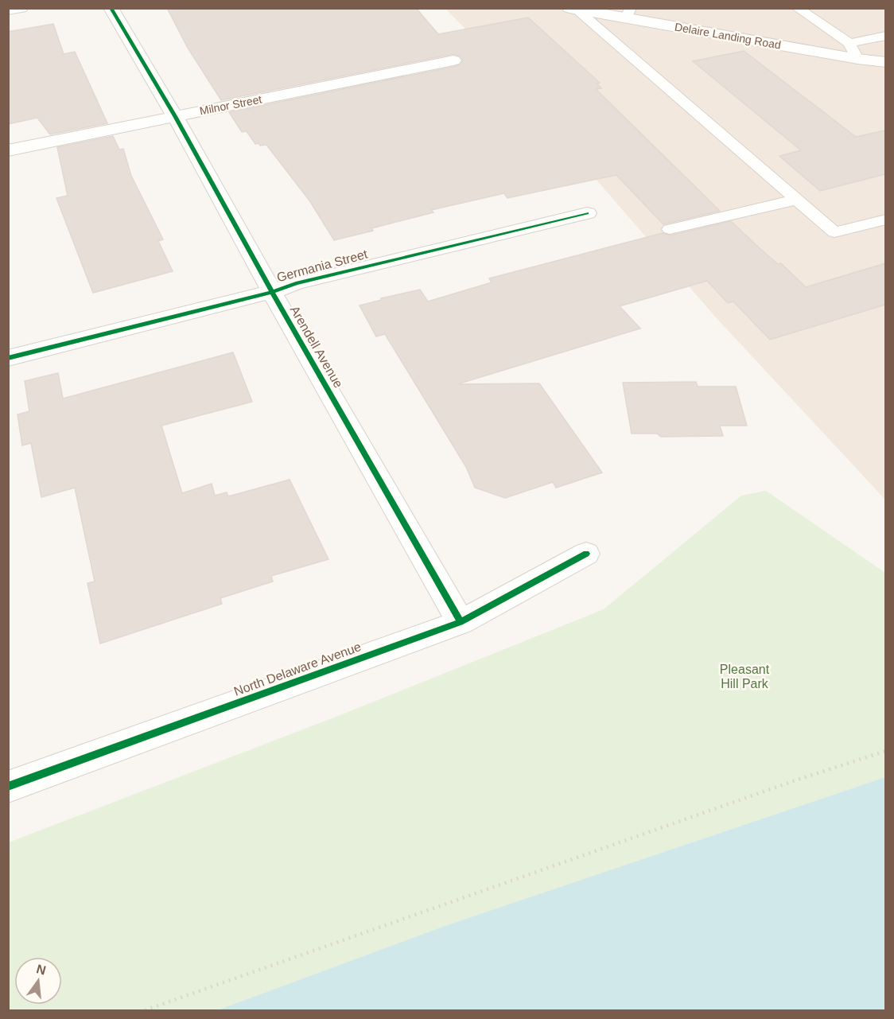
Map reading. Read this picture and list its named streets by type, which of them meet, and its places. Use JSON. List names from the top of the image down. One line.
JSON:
{"streets":{"street":["Delaire Landing Road","Milnor Street","Germania Street","Arendell Avenue","North Delaware Avenue"]},"crossings":[["Milnor Street","Arendell Avenue"],["Germania Street","Arendell Avenue"],["Arendell Avenue","North Delaware Avenue"]],"parks":["Pleasant Hill Park"],"north":"top"}
